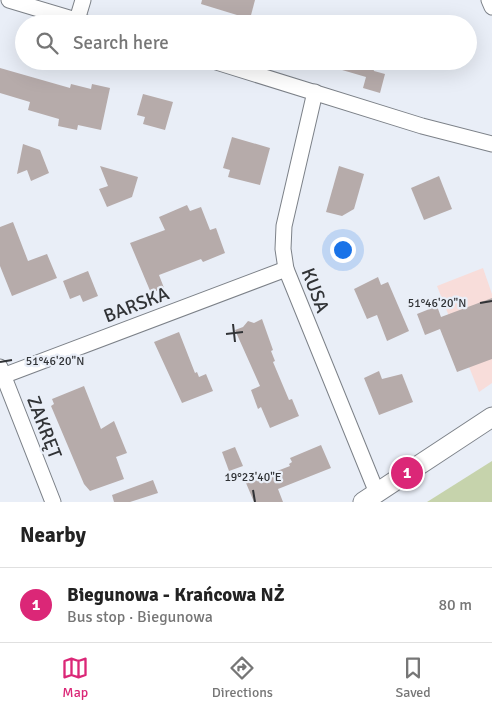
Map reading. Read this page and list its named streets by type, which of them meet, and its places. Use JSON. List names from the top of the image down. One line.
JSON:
{"streets":{"street":["KUSA","BARSKA","ZAKRĘT"]},"crossings":[["KUSA","BARSKA"],["BARSKA","ZAKRĘT"]],"page":{"search":"Search here","pins":"1","heading":"Nearby","list":[{"mark":"1","name":"Biegunowa - Krańcowa NŻ","note":"Bus stop · Biegunowa","value":"80 m"}],"nav":["Map","Directions","Saved"]},"coordinates":["51°46'20\"N","19°23'40\"E"]}
